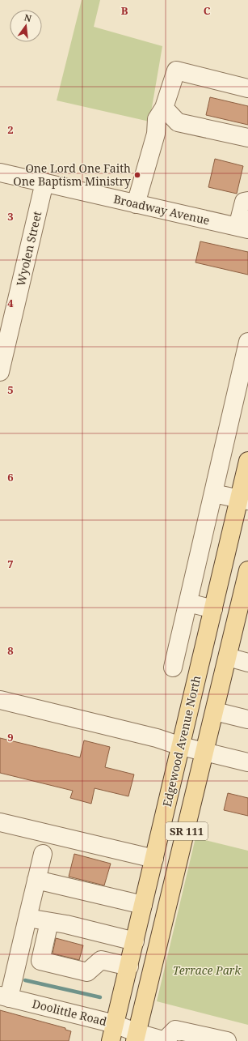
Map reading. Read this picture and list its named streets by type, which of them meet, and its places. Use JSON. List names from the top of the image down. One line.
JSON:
{"streets":{"main road":["Edgewood Avenue North","SR 111"],"street":["Broadway Avenue","Wyolen Street","Doolittle Road"]},"crossings":[["Broadway Avenue","Wyolen Street"],["Edgewood Avenue North","Doolittle Road"],["SR 111","Doolittle Road"]],"parks":["Terrace Park"],"places":["One Lord One Faith One Baptism Ministry"],"north":"top","grid":{"columns":["B","C"],"rows":["2","3","4","5","6","7","8","9"]}}
